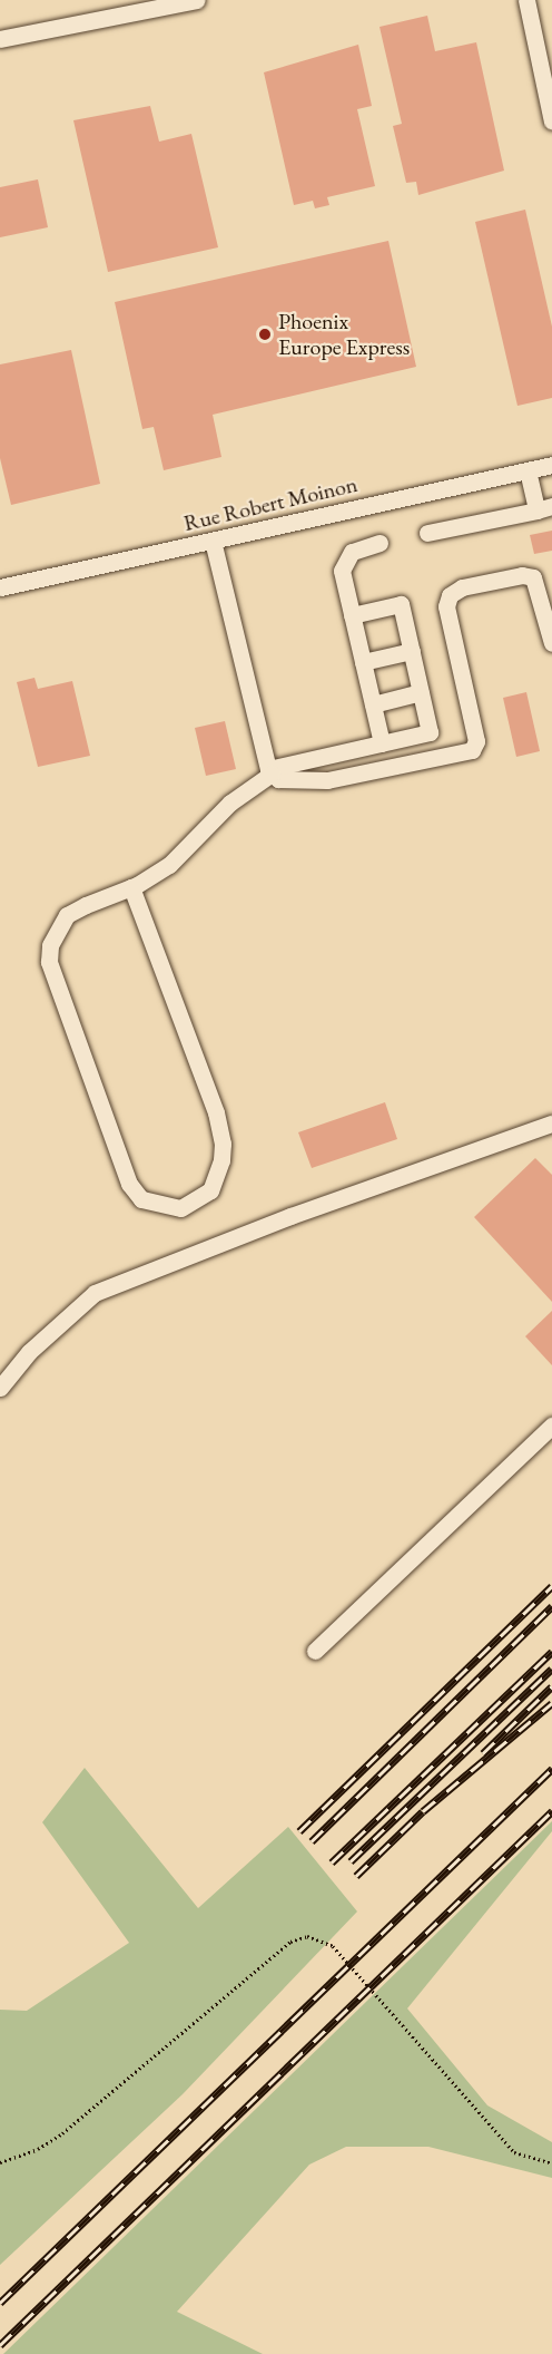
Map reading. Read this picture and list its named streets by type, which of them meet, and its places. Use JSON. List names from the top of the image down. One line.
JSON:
{"streets":{"street":["Rue Robert Moinon"]},"places":["Phoenix Europe Express"]}
